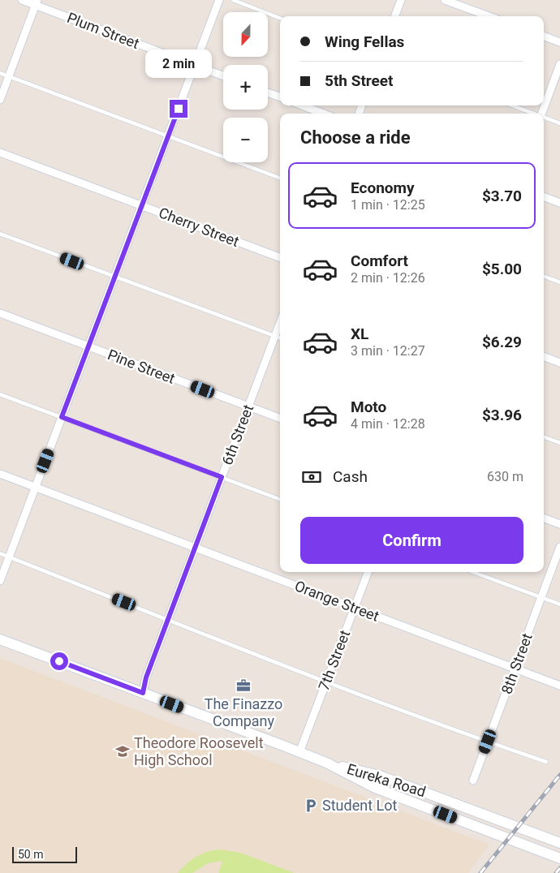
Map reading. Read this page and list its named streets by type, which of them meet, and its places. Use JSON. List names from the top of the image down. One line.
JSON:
{"streets":{"main road":["Eureka Road"],"street":["Plum Street","Cherry Street","Pine Street","6th Street","Orange Street","7th Street","8th Street"]},"crossings":[["Pine Street","6th Street"],["6th Street","Orange Street"],["6th Street","Eureka Road"],["Orange Street","7th Street"],["Orange Street","8th Street"],["7th Street","Eureka Road"]],"places":{"office":["The Finazzo Company"],"school or university":["Theodore Roosevelt High School"],"parking":["Student Lot"]},"scale_bar":"50 m","north":"bottom","page":{"map_buttons":["+","−"],"banner":["Wing Fellas","5th Street"],"bubble":"2 min","heading":"Choose a ride","list":[{"name":"Economy","note":"1 min · 12:25","value":"$3.70"},{"name":"Comfort","note":"2 min · 12:26","value":"$5.00"},{"name":"XL","note":"3 min · 12:27","value":"$6.29"},{"name":"Moto","note":"4 min · 12:28","value":"$3.96"}],"pay":["Cash","630 m"],"buttons":"Confirm","scale":"50 m"}}
